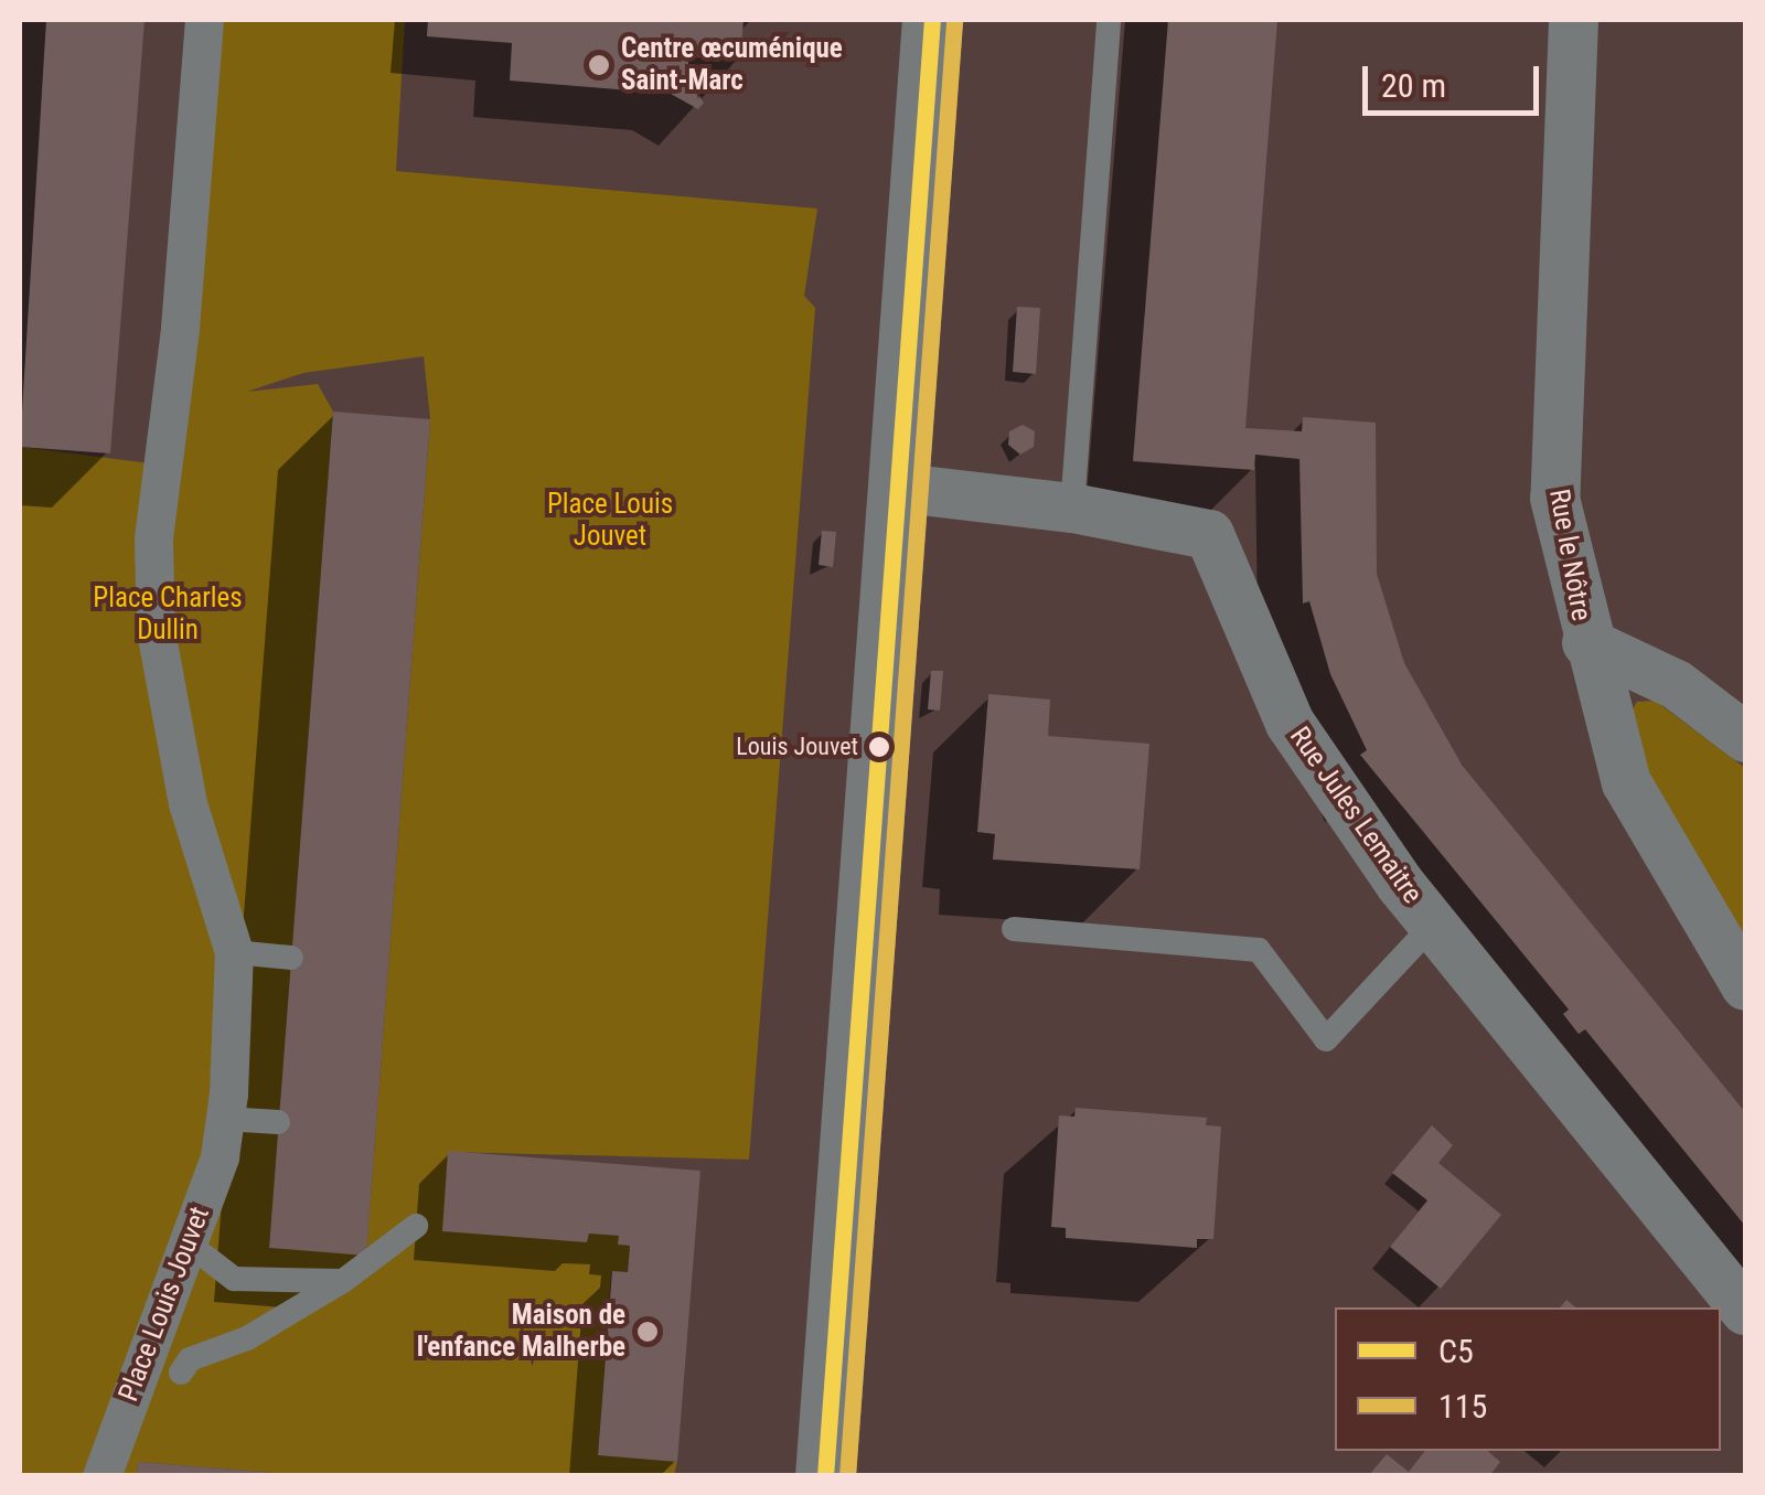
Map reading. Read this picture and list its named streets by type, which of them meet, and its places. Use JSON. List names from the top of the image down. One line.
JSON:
{"streets":{"street":["Rue le Nôtre","Rue Jules Lemaitre","Place Louis Jouvet"]},"parks":["Place Louis Jouvet","Place Charles Dullin"],"places":["Centre œcuménique Saint-Marc","Louis Jouvet","Maison de l'enfance Malherbe"],"lines":["transit line C5","transit line 115"],"legend":["C5","115"],"scale_bar":"20 m"}
